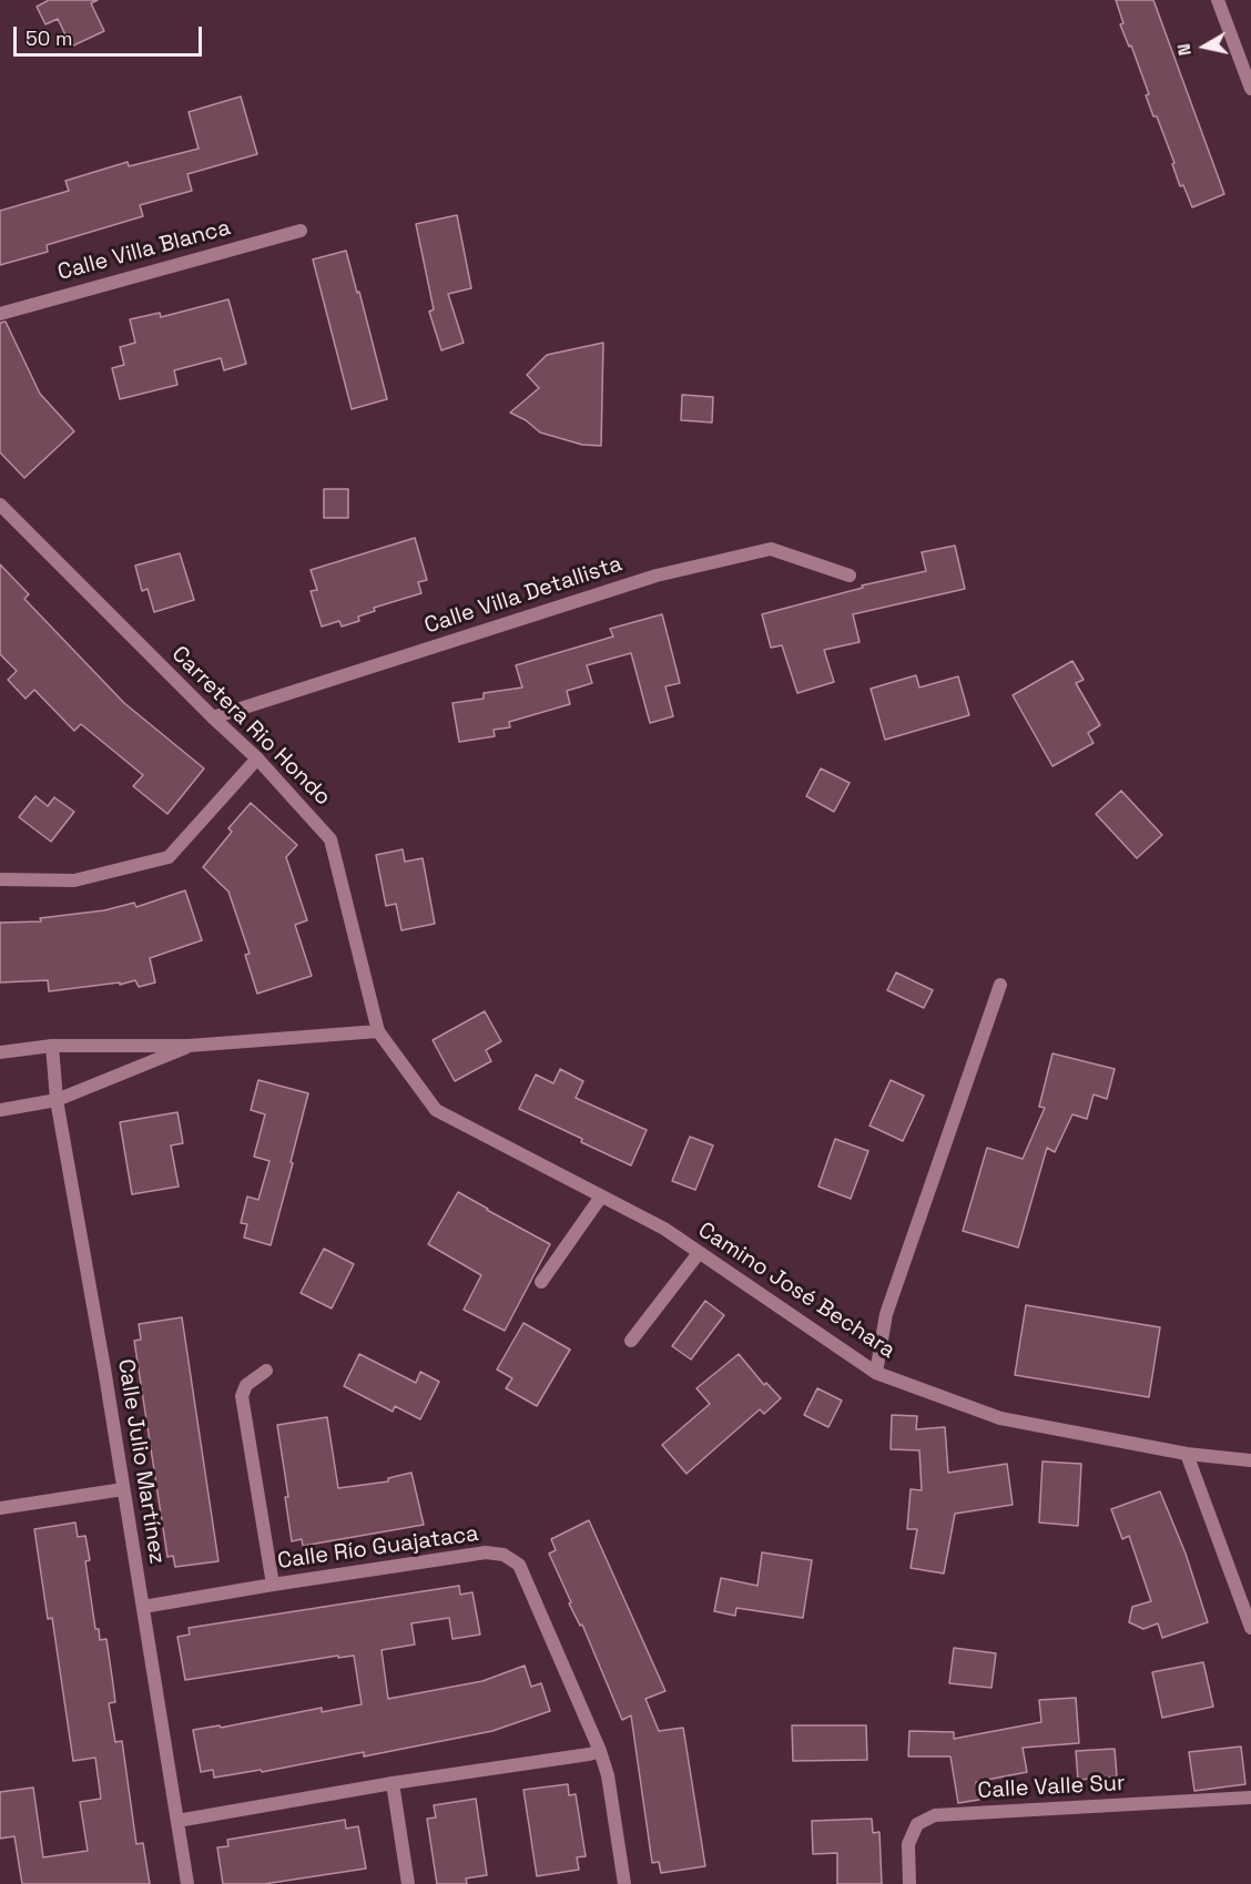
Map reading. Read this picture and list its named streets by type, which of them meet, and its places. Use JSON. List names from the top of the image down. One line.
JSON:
{"streets":{"street":["Calle Villa Blanca","Calle Villa Detallista","Carretera Rio Hondo","Camino José Bechara","Calle Julio Martínez","Calle Río Guajataca","Calle Valle Sur"]},"crossings":[["Calle Villa Detallista","Carretera Rio Hondo"],["Carretera Rio Hondo","Camino José Bechara"],["Calle Julio Martínez","Calle Río Guajataca"]],"scale_bar":"50 m","north":"left"}
